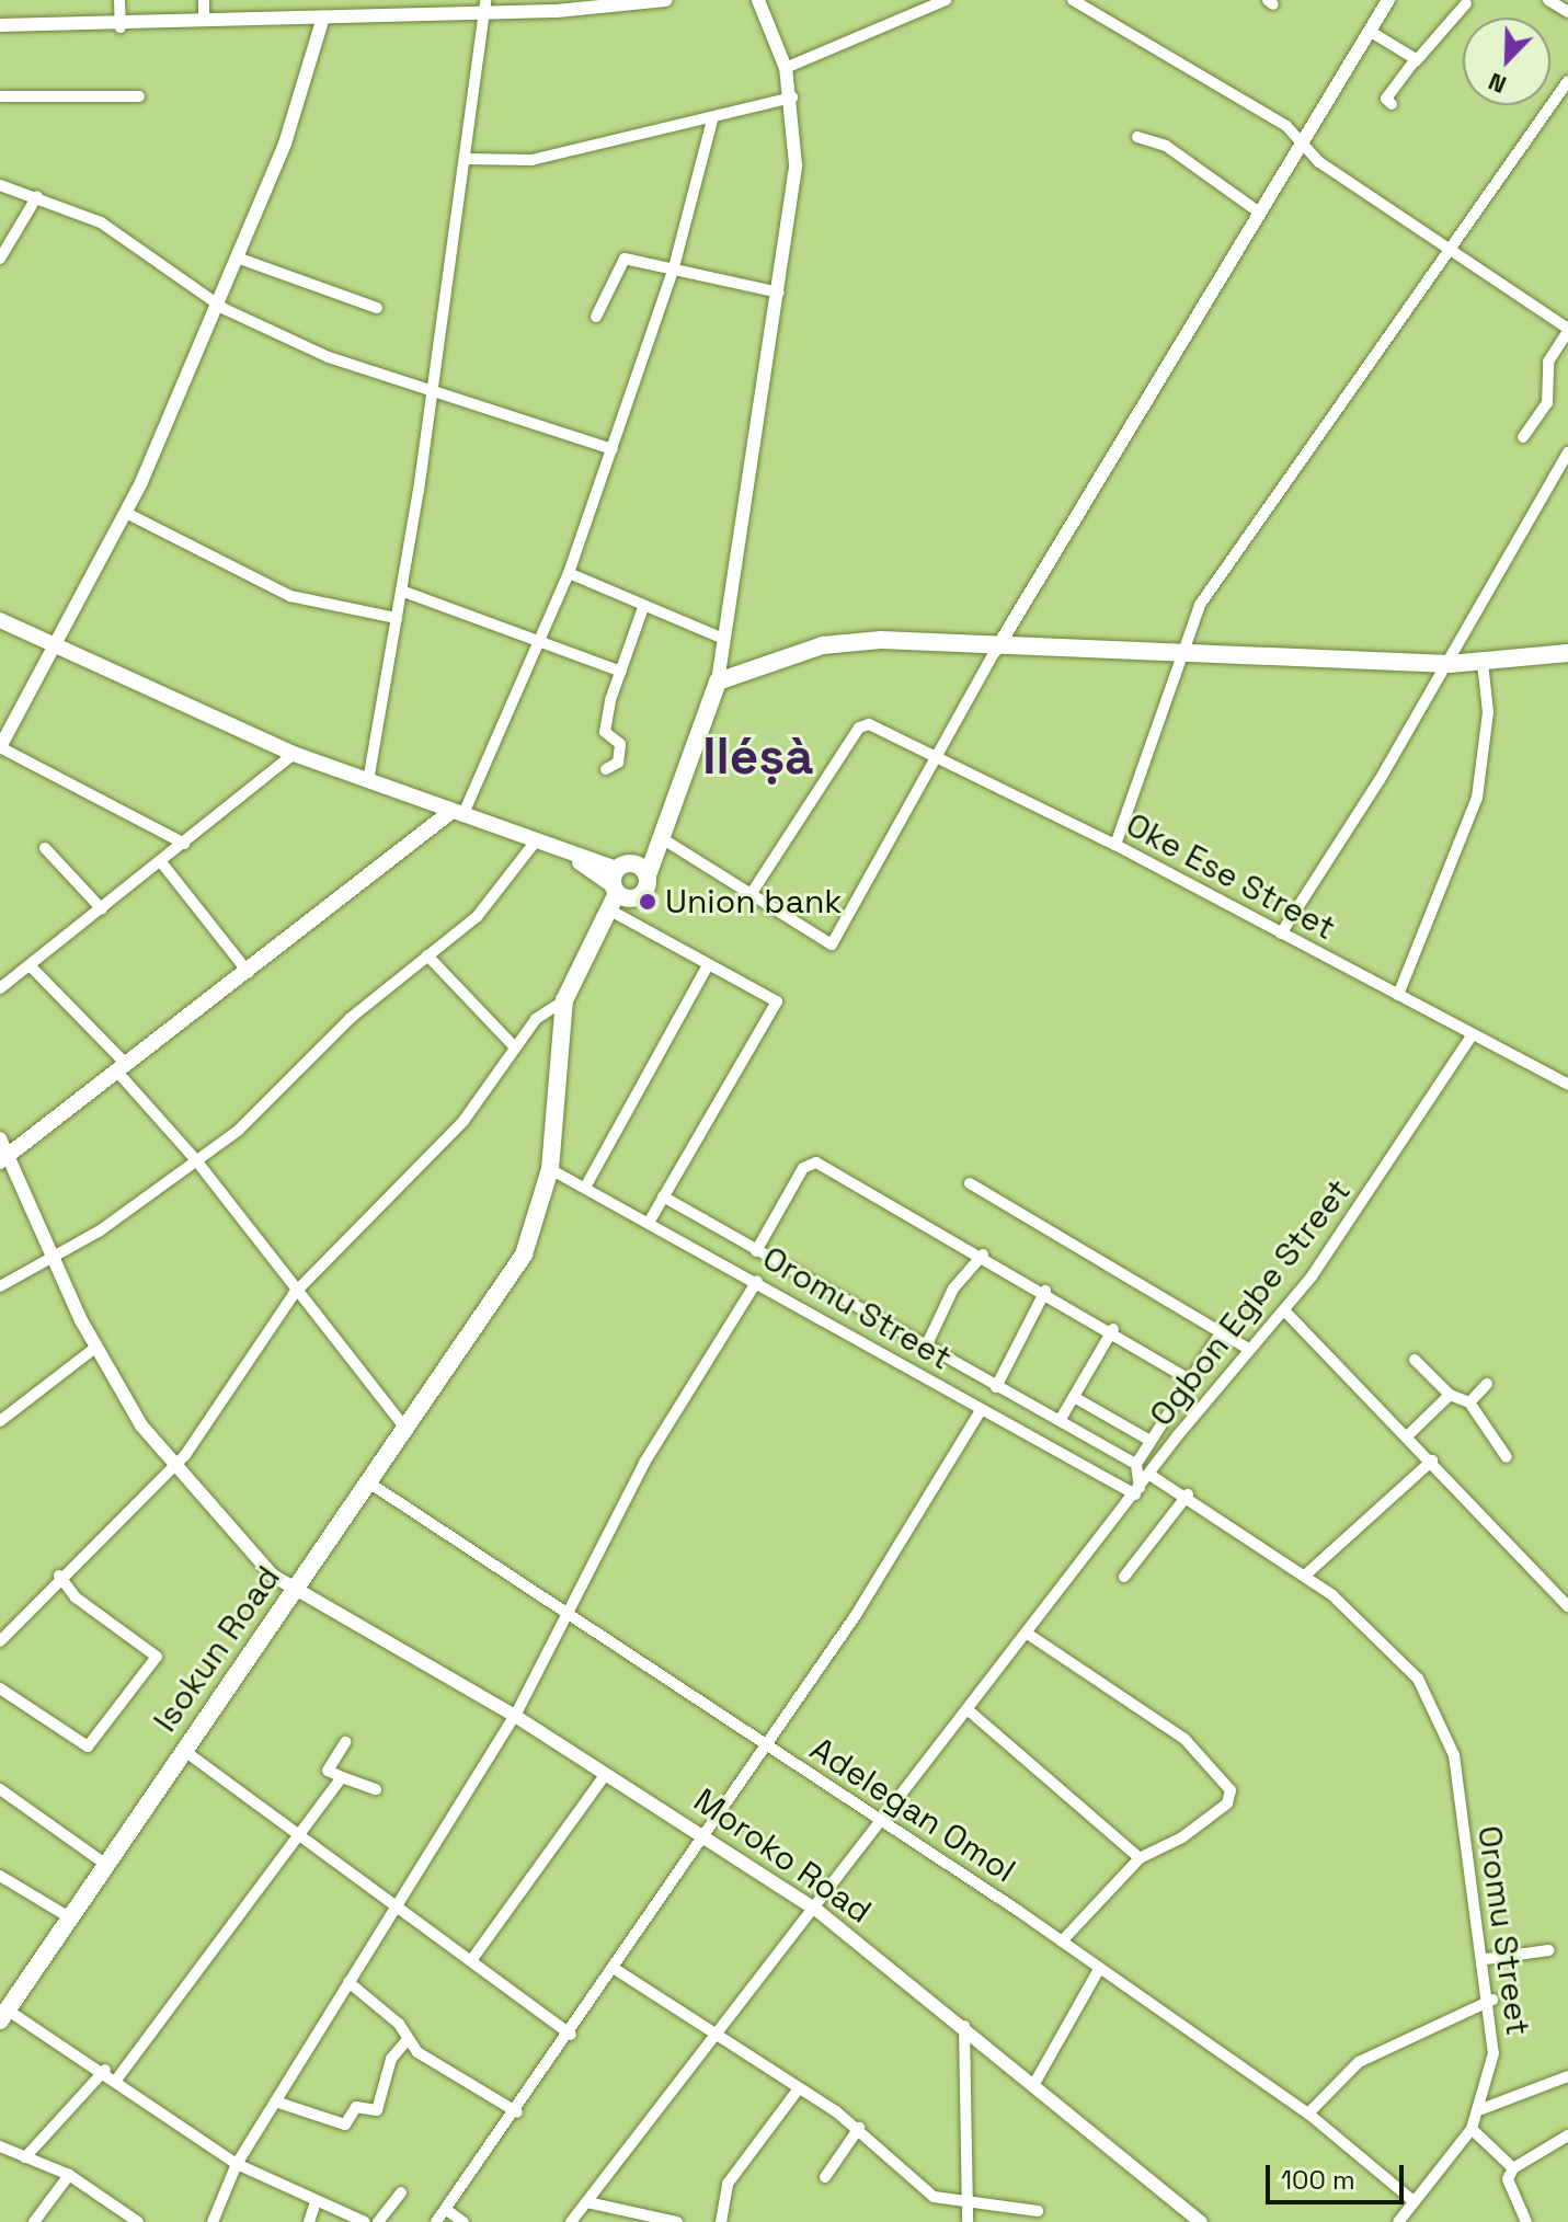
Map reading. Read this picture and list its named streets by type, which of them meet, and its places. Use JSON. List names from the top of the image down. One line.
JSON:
{"streets":{"main road":["Isokun Road"],"street":["Oke Ese Street","Ogbon Egbe Street","Oromu Street","Adelegan Omol","Moroko Road"]},"crossings":[["Oke Ese Street","Ogbon Egbe Street"],["Ogbon Egbe Street","Oromu Street"],["Oromu Street","Isokun Road"],["Oromu Street","Adelegan Omol"],["Isokun Road","Adelegan Omol"],["Isokun Road","Moroko Road"]],"districts":["Iléṣà"],"places":["Union bank"],"scale_bar":"100 m","north":"bottom left"}
